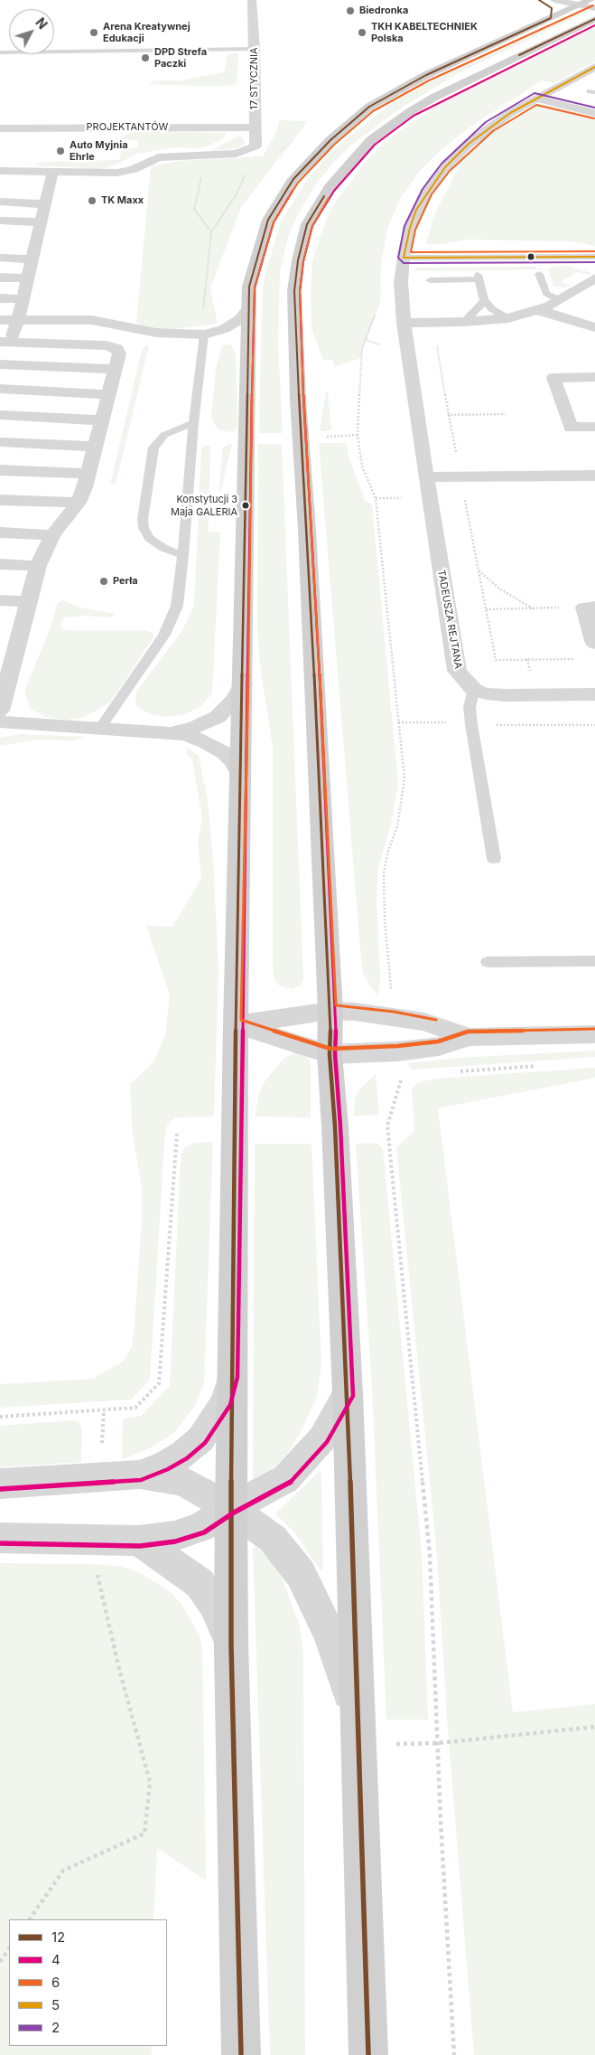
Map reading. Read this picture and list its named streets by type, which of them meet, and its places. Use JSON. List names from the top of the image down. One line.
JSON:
{"streets":{"street":["17 STYCZNIA","PROJEKTANTÓW","TADEUSZA REJTANA"]},"crossings":[["17 STYCZNIA","PROJEKTANTÓW"]],"places":["Biedronka","Arena Kreatywnej Edukacji","TKH KABELTECHNIEK Polska","DPD Strefa Paczki","Auto Myjnia Ehrle","TK Maxx","Konstytucji 3 Maja GALERIA","Perła"],"lines":["transit line 12","transit line 6","transit line 4","transit line 5","transit line 2"],"legend":["12","4","6","5","2"],"north":"top right"}
